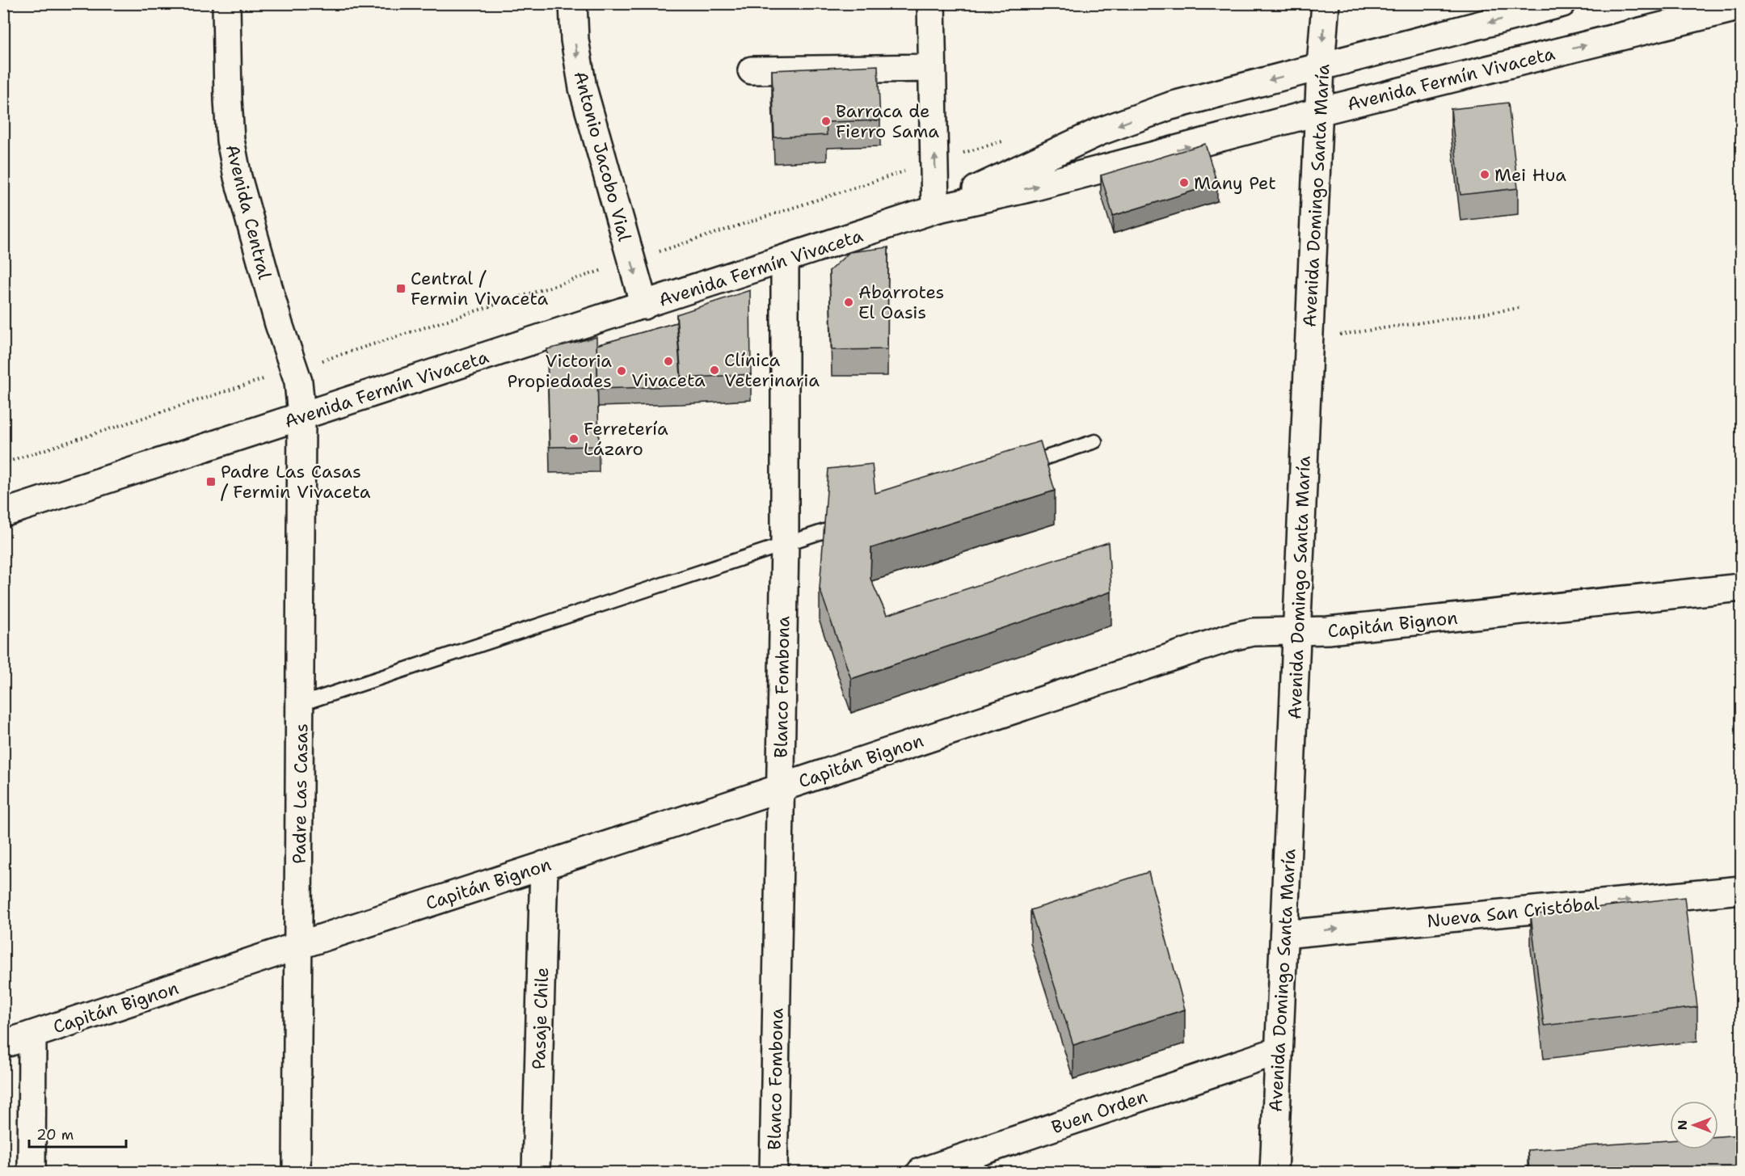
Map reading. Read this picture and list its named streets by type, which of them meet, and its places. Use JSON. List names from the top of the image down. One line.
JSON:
{"streets":{"street":["Avenida Fermín Vivaceta","Antonio Jacobo Vial","Avenida Domingo Santa María","Avenida Central","Capitán Bignon","Blanco Fombona","Padre Las Casas","Nueva San Cristóbal","Pasaje Chile","Buen Orden"]},"crossings":[["Avenida Fermín Vivaceta","Antonio Jacobo Vial"],["Avenida Fermín Vivaceta","Avenida Domingo Santa María"],["Avenida Fermín Vivaceta","Avenida Central"],["Avenida Fermín Vivaceta","Blanco Fombona"],["Avenida Fermín Vivaceta","Padre Las Casas"],["Avenida Domingo Santa María","Capitán Bignon"],["Avenida Domingo Santa María","Nueva San Cristóbal"],["Avenida Domingo Santa María","Buen Orden"],["Avenida Central","Padre Las Casas"],["Capitán Bignon","Blanco Fombona"],["Capitán Bignon","Padre Las Casas"],["Capitán Bignon","Pasaje Chile"]],"one_way":["Antonio Jacobo Vial","Nueva San Cristóbal"],"places":{"other":["Barraca de Fierro Sama","Mei Hua","Many Pet","Abarrotes El Oasis","Vivaceta","Clínica Veterinaria","Victoria Propiedades","Ferretería Lázaro"],"transit":["Central / Fermin Vivaceta","Padre Las Casas / Fermin Vivaceta"]},"scale_bar":"20 m","north":"left"}
